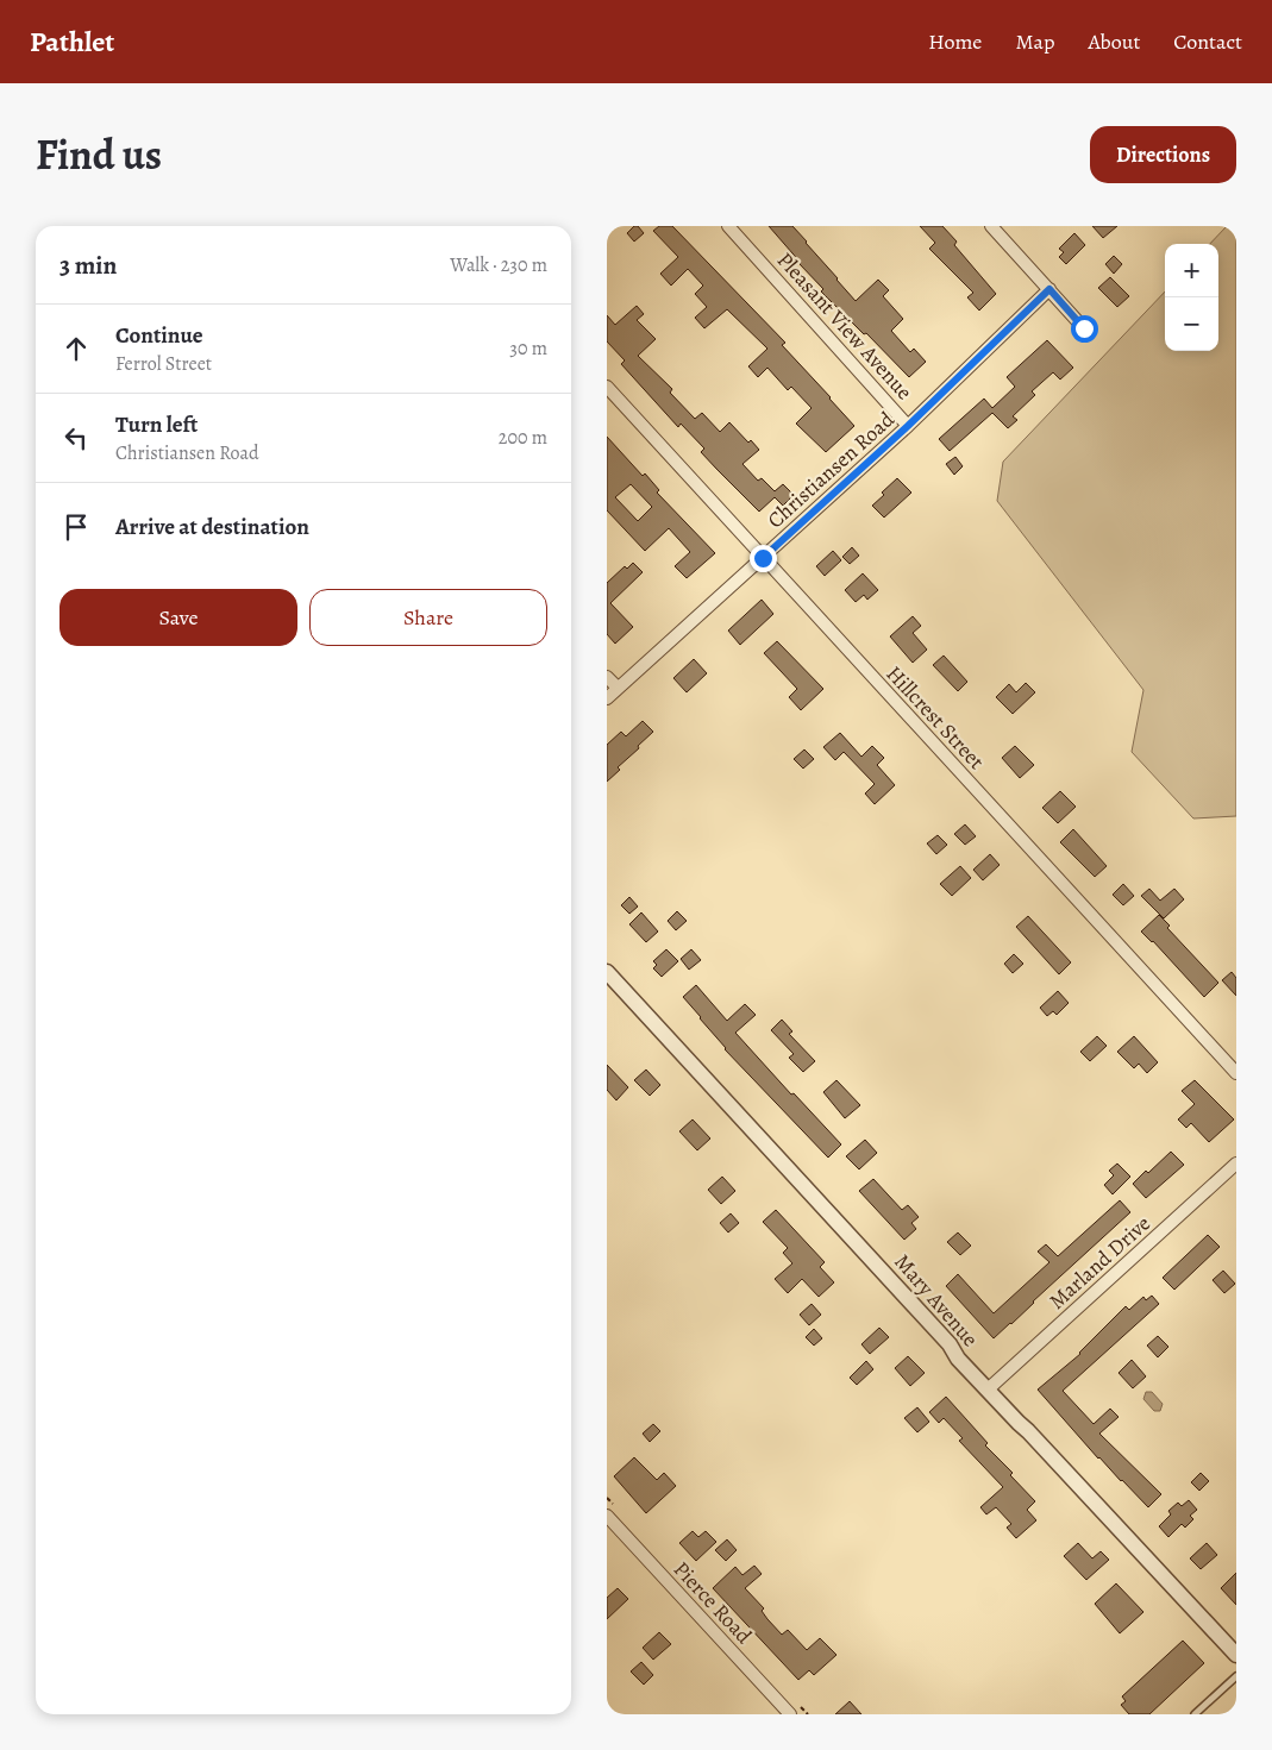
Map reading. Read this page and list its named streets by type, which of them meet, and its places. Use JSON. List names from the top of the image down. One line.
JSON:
{"streets":{"street":["Pleasant View Avenue","Christiansen Road","Hillcrest Street","Marland Drive","Mary Avenue","Pierce Road"]},"crossings":[["Pleasant View Avenue","Christiansen Road"],["Christiansen Road","Hillcrest Street"],["Marland Drive","Mary Avenue"]],"page":{"header":"Pathlet","nav":["Home","Map","About","Contact"],"title":"Find us","buttons":["Directions",["Save","Share"]],"heading":["3 min","Walk · 230 m"],"map_buttons":["+","−"],"list":[["Continue","Ferrol Street","30 m"],["Turn left","Christiansen Road","200 m"],"Arrive at destination"]}}
